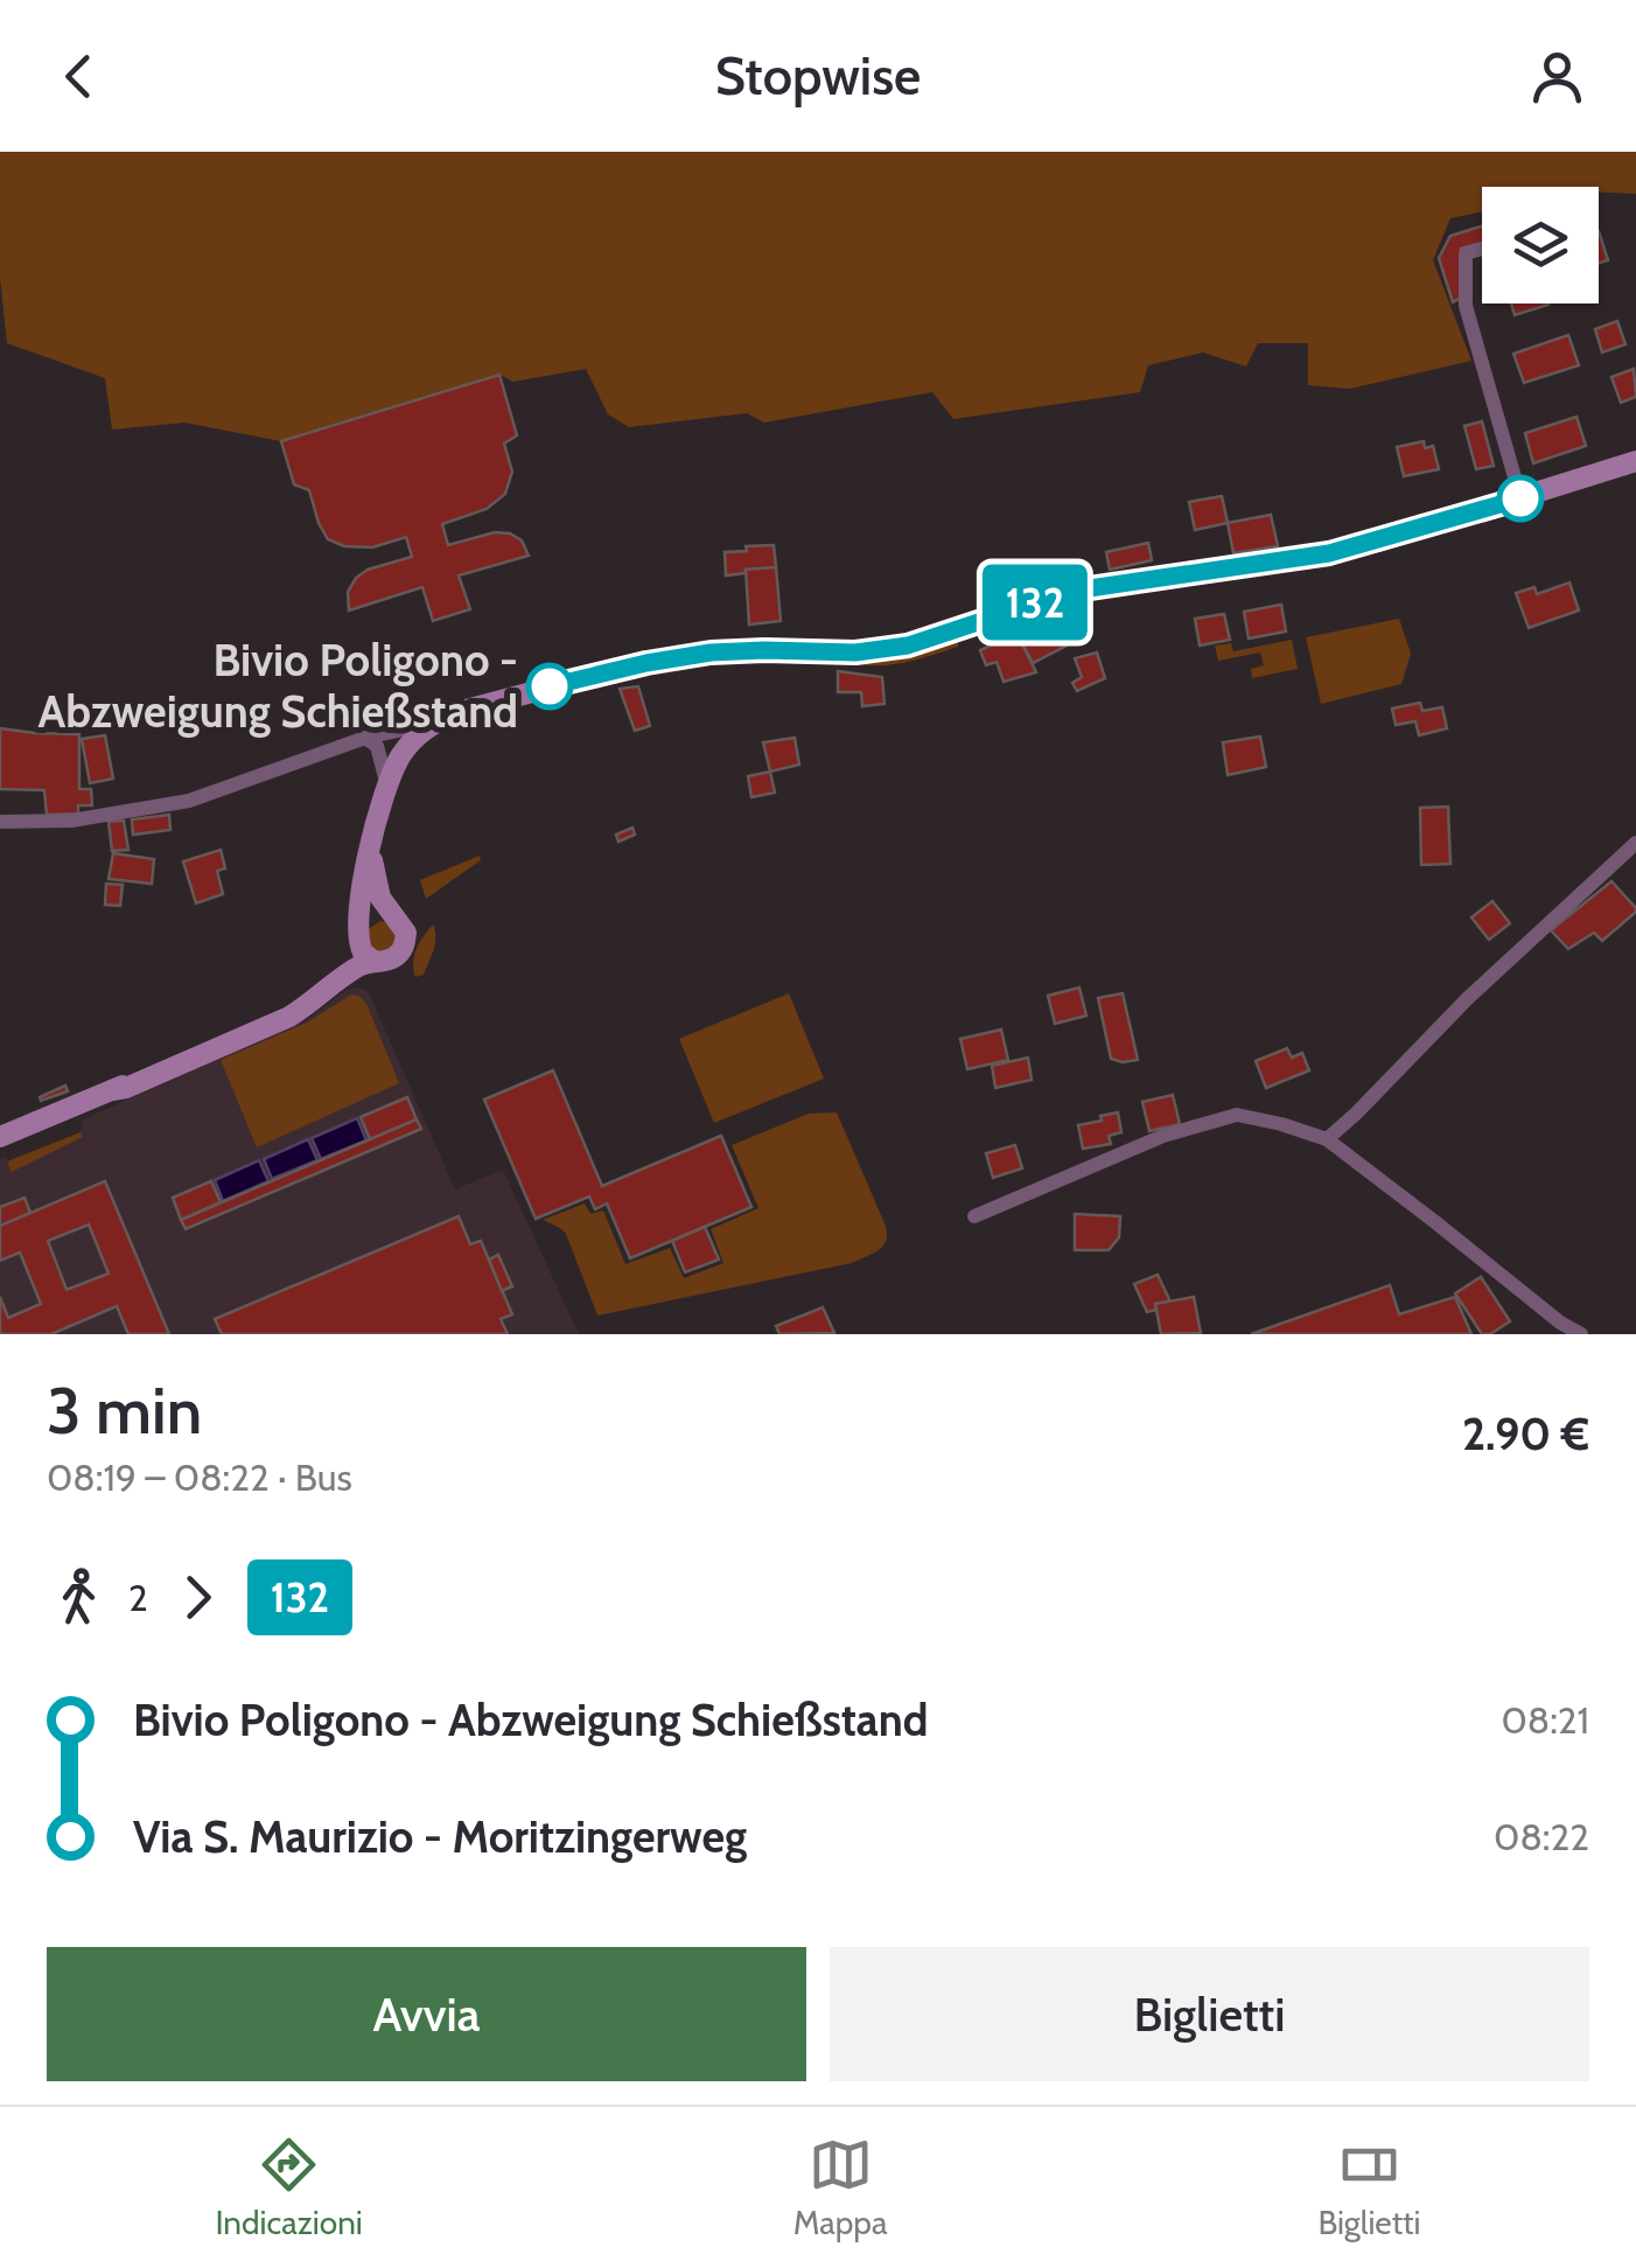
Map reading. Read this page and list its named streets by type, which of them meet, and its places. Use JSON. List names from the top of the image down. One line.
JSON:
{"places":["Bivio Poligono - Abzweigung Schießstand"],"lines":["bus line 132"],"page":{"header":"Stopwise","on_map":"132","heading":["3 min","08:19 – 08:22 · Bus","2.90 €"],"legs":["2","132"],"list":[{"name":"Bivio Poligono - Abzweigung Schießstand","value":"08:21"},{"name":"Via S. Maurizio - Moritzingerweg","value":"08:22"}],"buttons":["Avvia","Biglietti"],"tabs":["Indicazioni","Mappa","Biglietti"]}}
